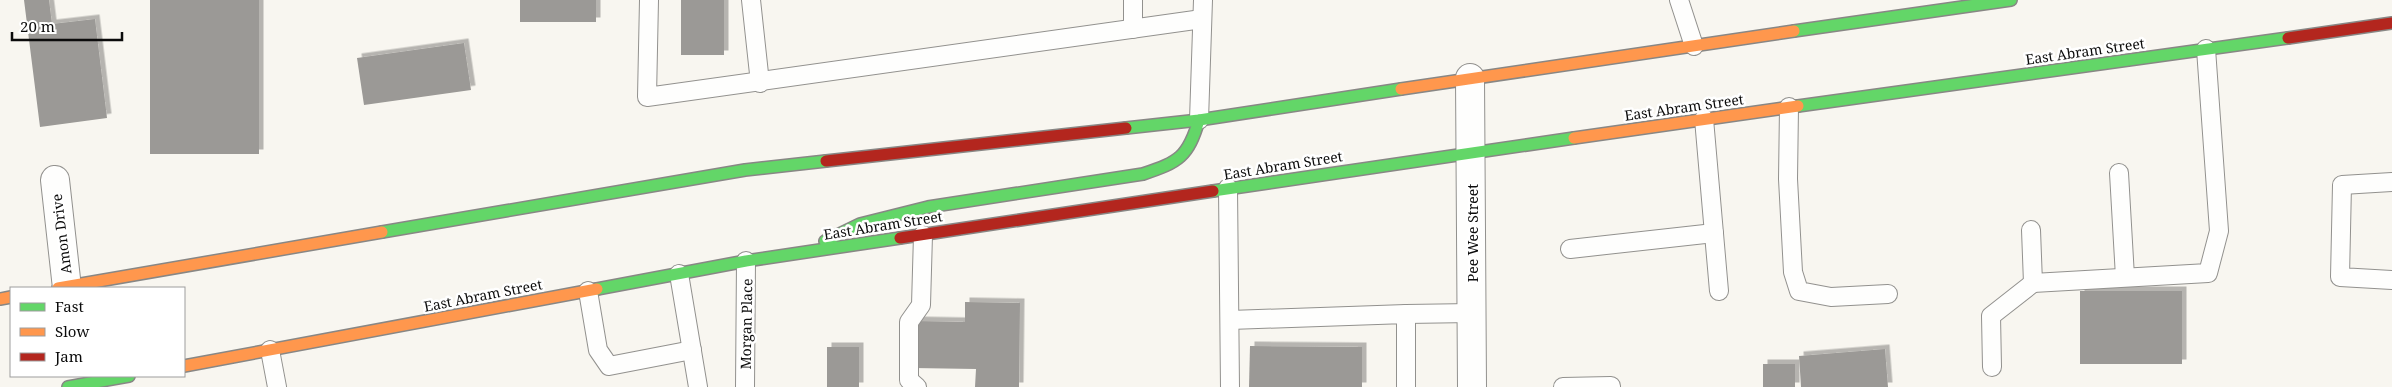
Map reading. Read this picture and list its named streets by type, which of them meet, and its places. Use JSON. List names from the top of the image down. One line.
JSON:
{"streets":{"main road":["East Abram Street"],"street":["Pee Wee Street","Amon Drive"],"lane":["Morgan Place"]},"crossings":[["East Abram Street","Pee Wee Street"],["East Abram Street","Morgan Place"]],"legend":["Fast","Slow","Jam"],"scale_bar":"20 m"}
